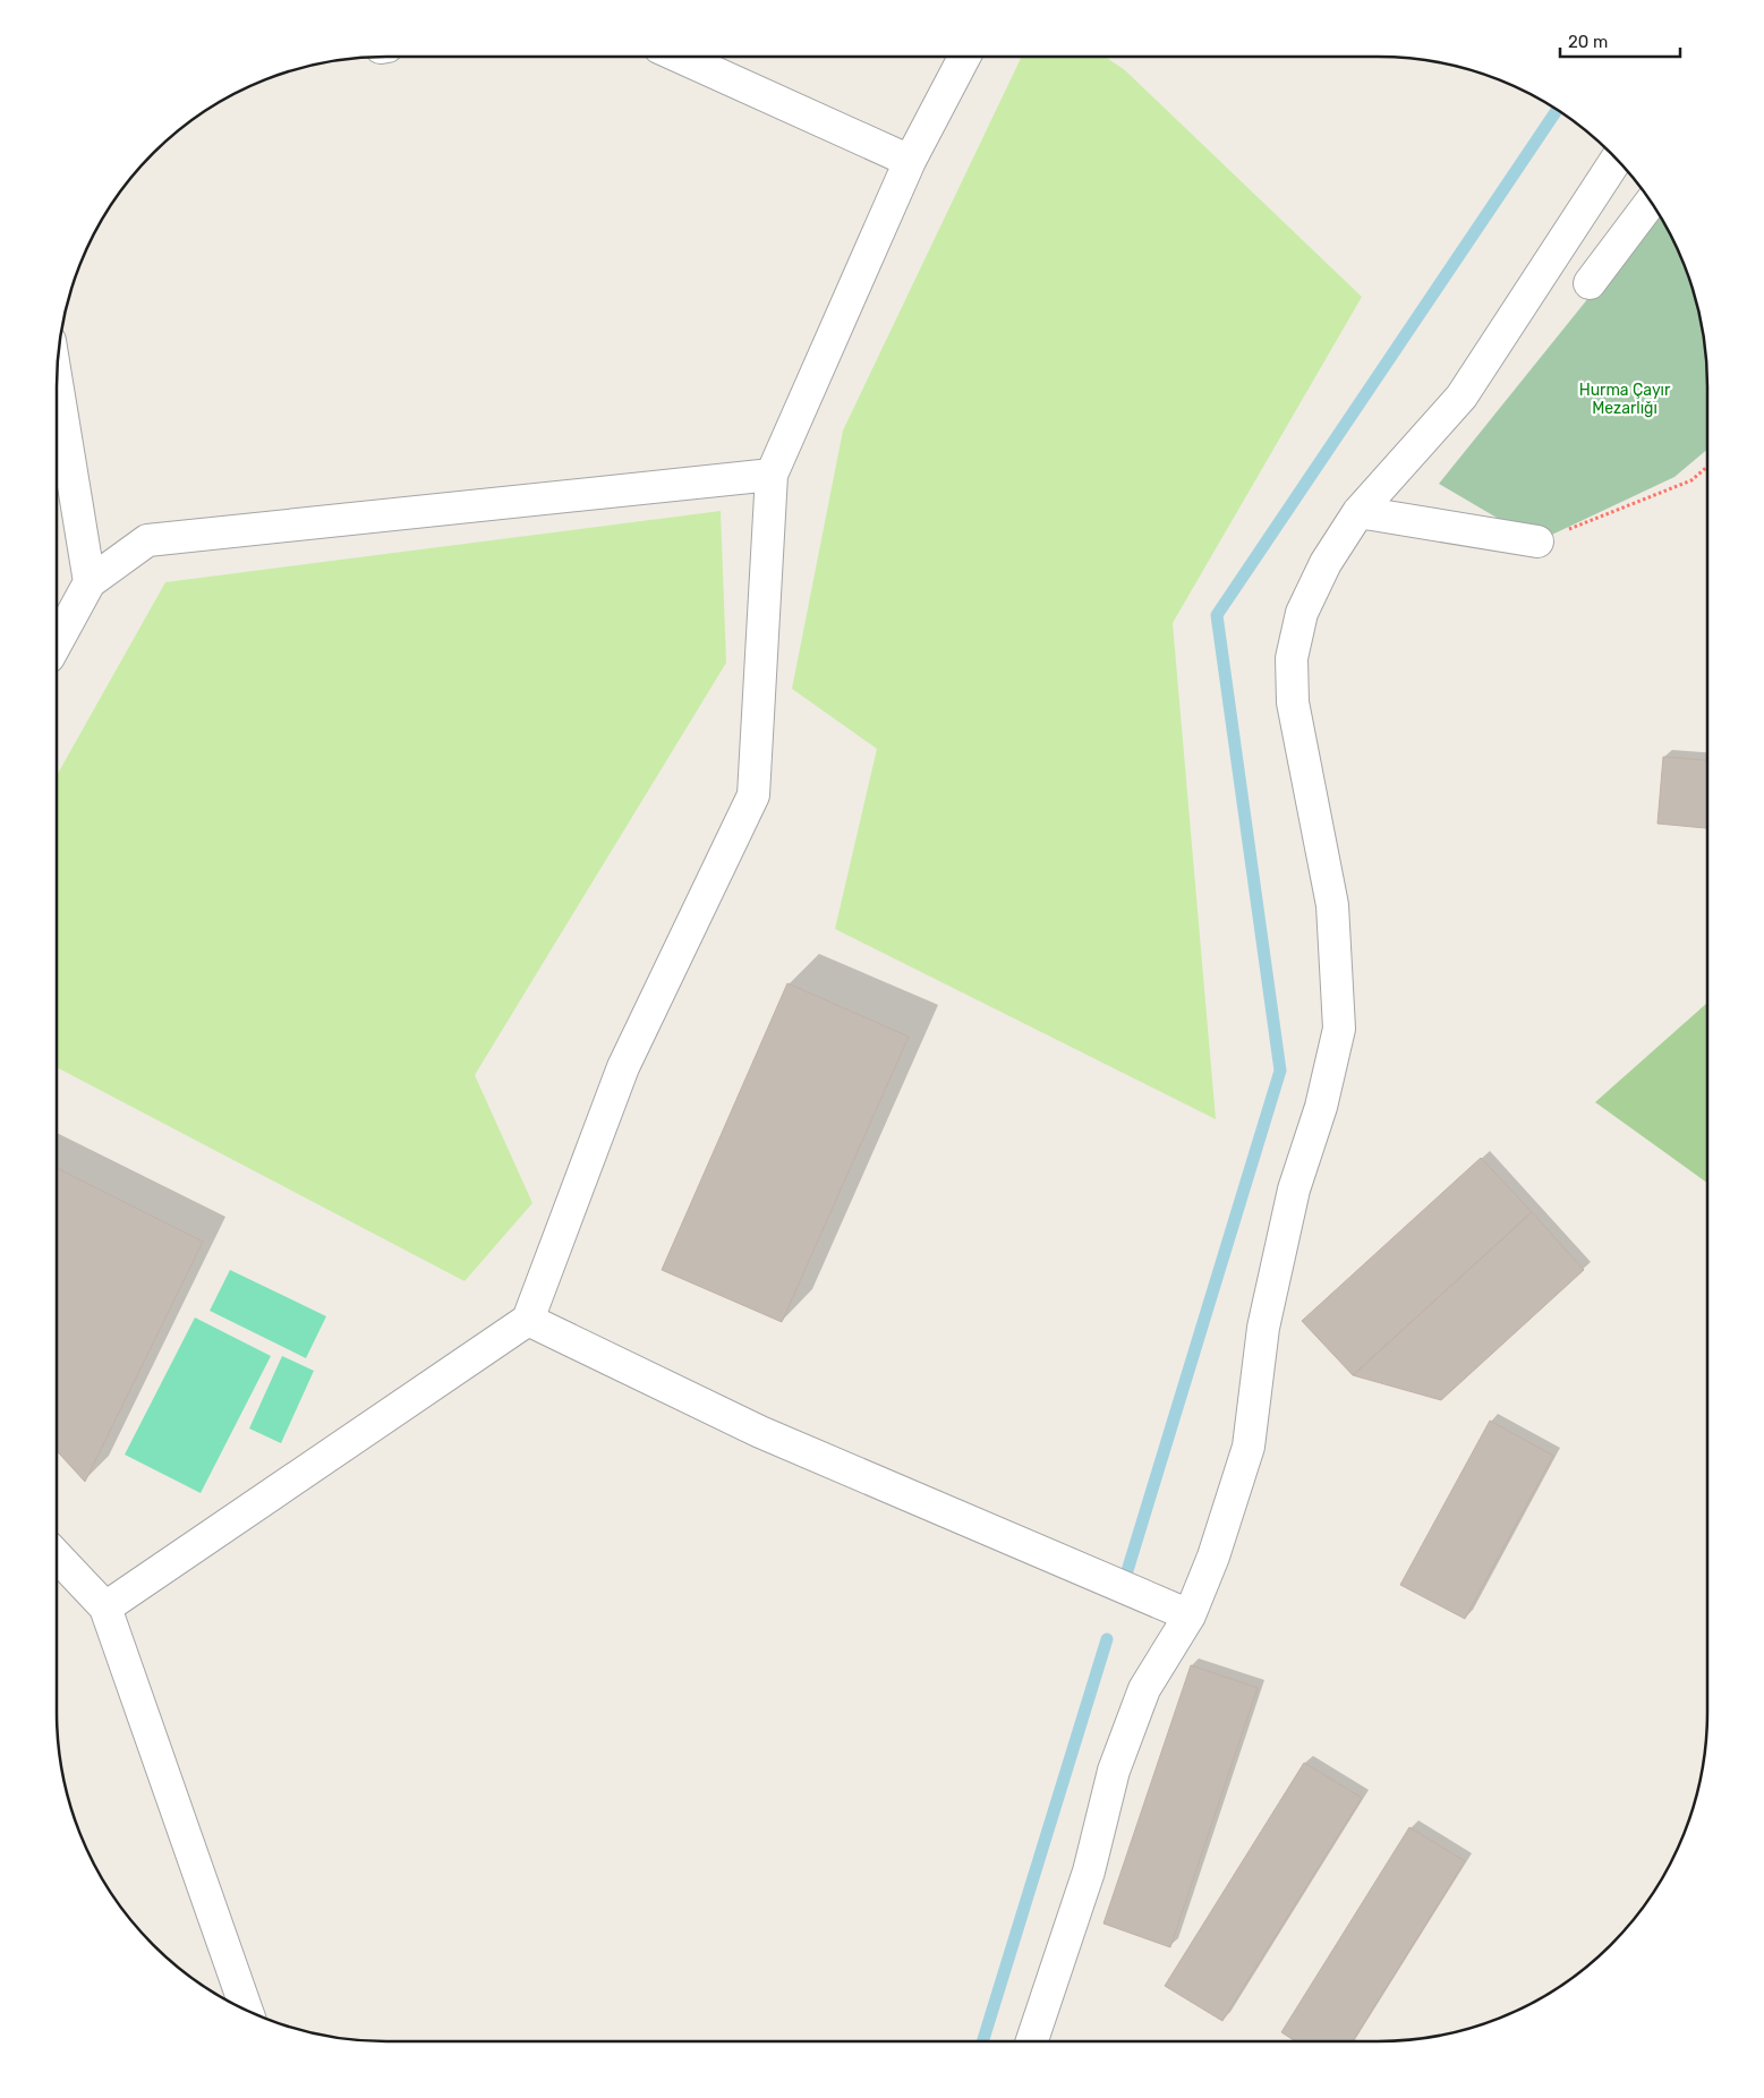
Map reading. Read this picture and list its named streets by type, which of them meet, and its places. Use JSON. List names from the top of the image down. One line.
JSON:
{"parks":["Hurma Çayır Mezarlığı"],"scale_bar":"20 m"}
